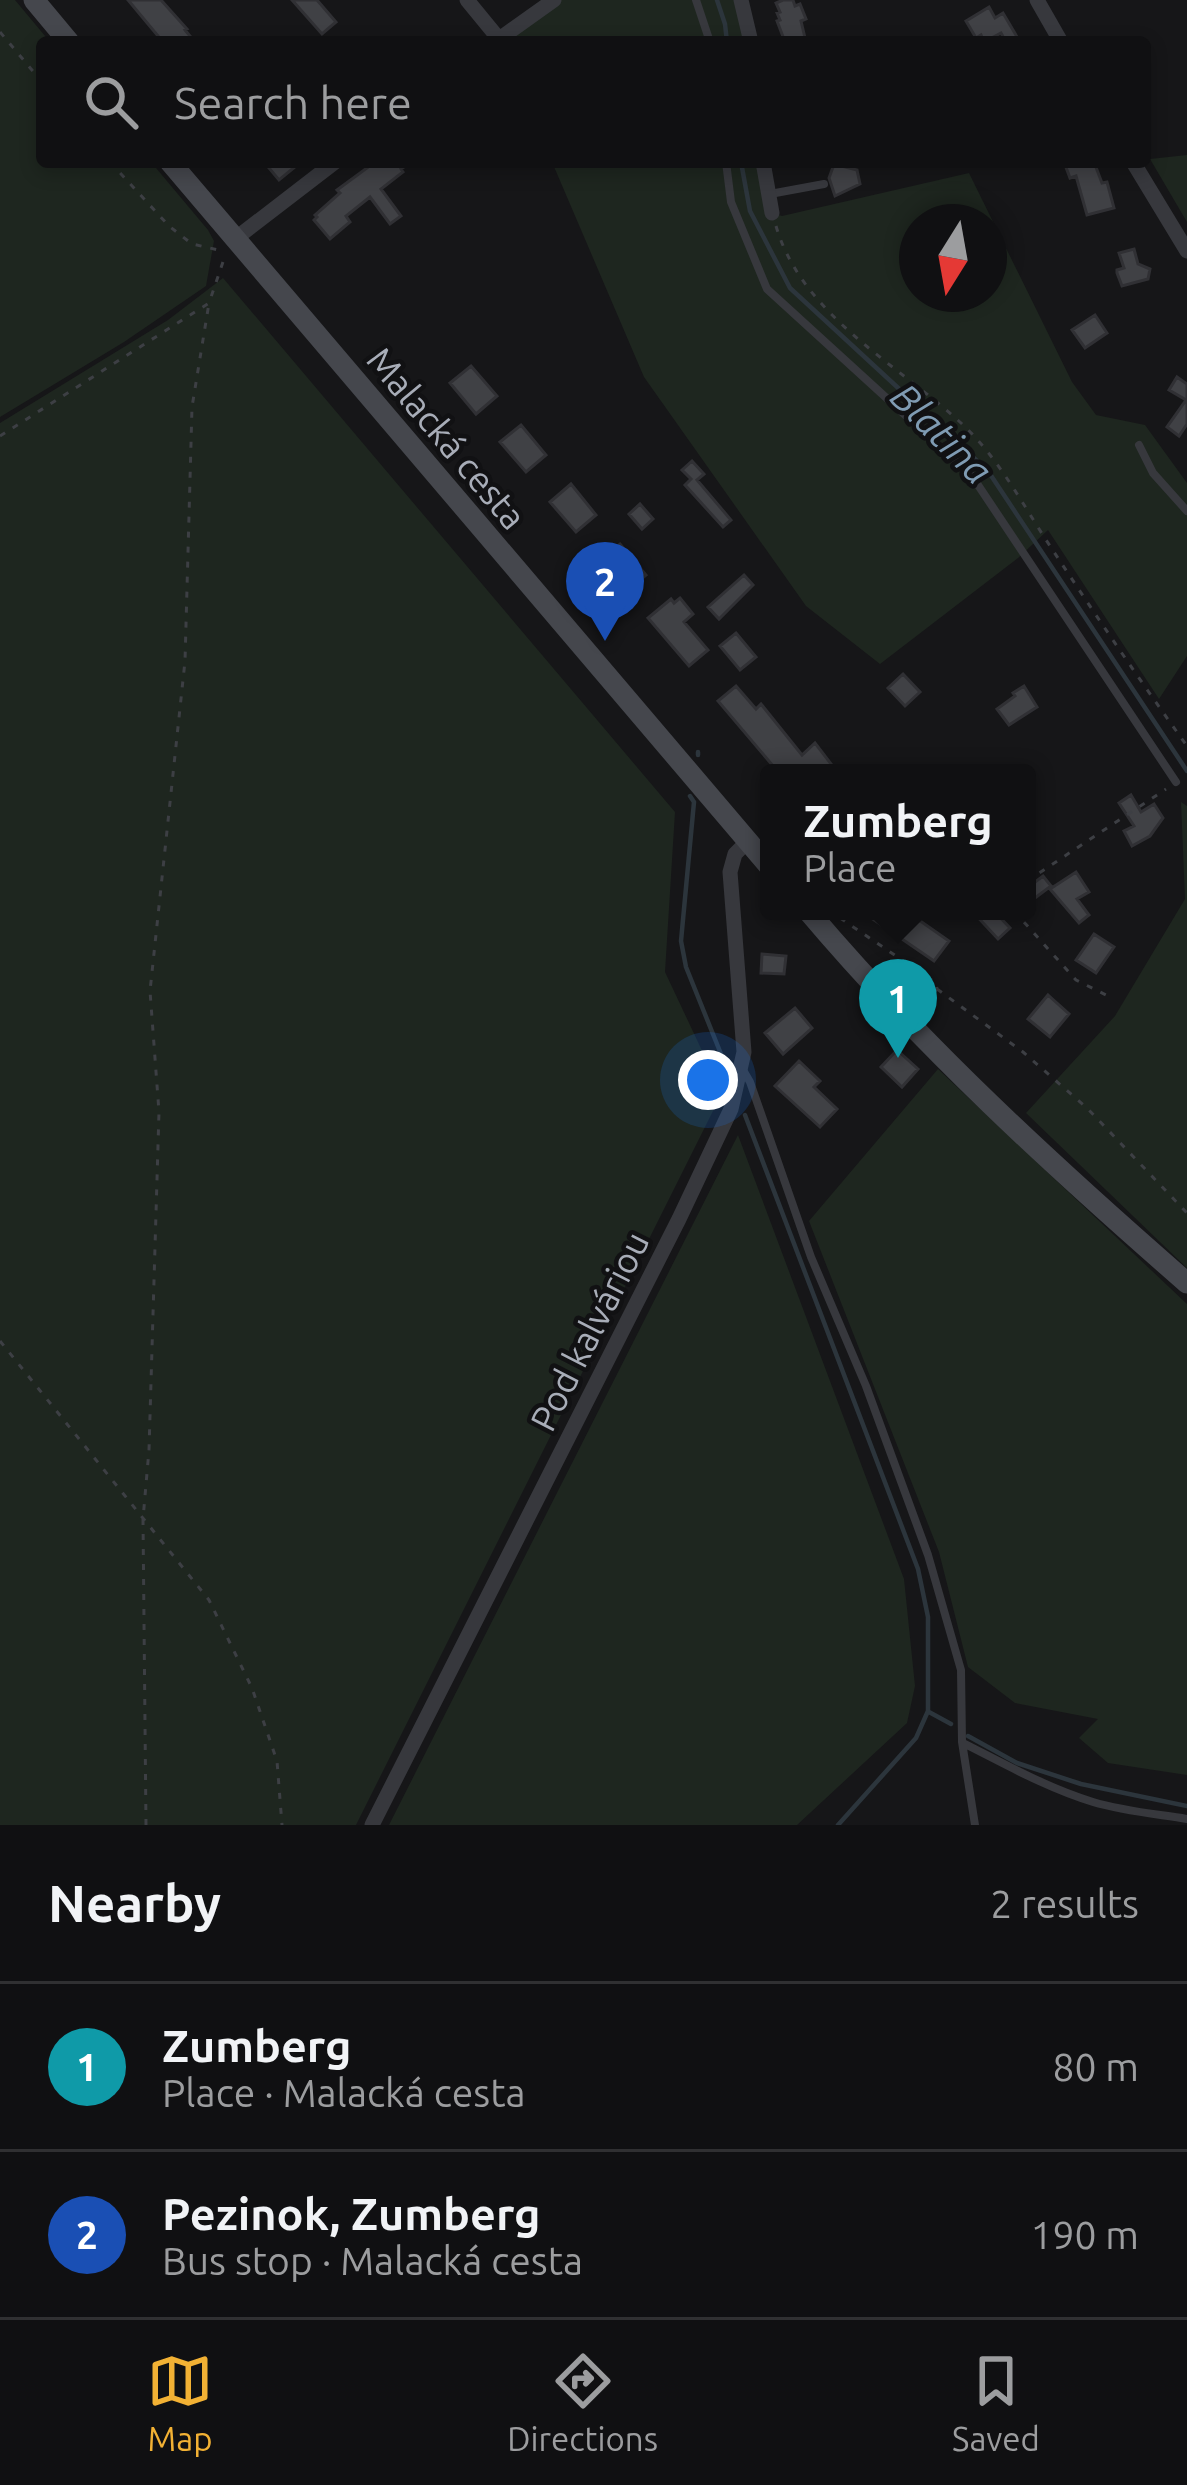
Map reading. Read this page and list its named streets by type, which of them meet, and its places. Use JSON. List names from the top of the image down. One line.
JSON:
{"streets":{"main road":["Malacká cesta"],"street":["Pod kalváriou"]},"crossings":[["Malacká cesta","Pod kalváriou"]],"water":["Blatina"],"north":"bottom","page":{"search":"Search here","pins":["2","1"],"popup":["Zumberg","Place"],"heading":["Nearby","2 results"],"list":[{"mark":"1","name":"Zumberg","note":"Place · Malacká cesta","value":"80 m"},{"mark":"2","name":"Pezinok, Zumberg","note":"Bus stop · Malacká cesta","value":"190 m"}],"nav":["Map","Directions","Saved"]}}
